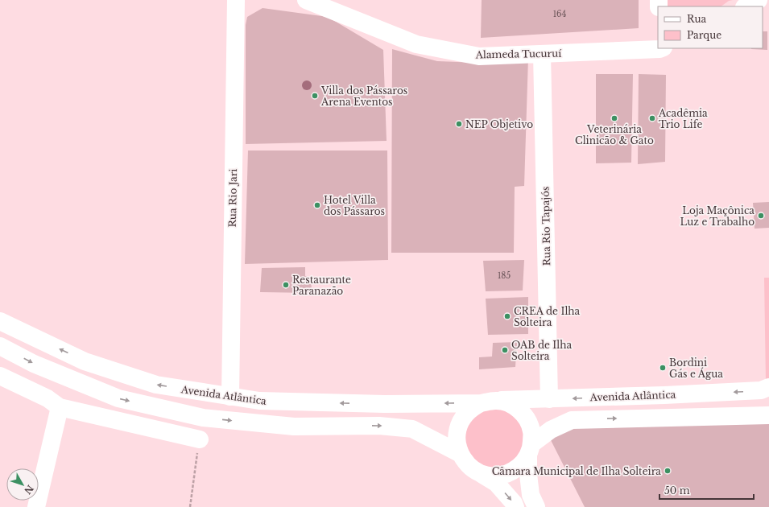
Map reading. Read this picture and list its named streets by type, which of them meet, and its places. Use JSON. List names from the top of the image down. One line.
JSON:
{"streets":{"main road":["Alameda Tucuruí","Rua Rio Jari","Rua Rio Tapajós","Avenida Atlântica"]},"crossings":[["Alameda Tucuruí","Rua Rio Tapajós"],["Rua Rio Jari","Avenida Atlântica"],["Rua Rio Tapajós","Avenida Atlântica"]],"places":["Villa dos Pássaros Arena Eventos","Veterinária Clinicão & Gato","Acadêmia Trio Life","NEP Objetivo","Hotel Villa dos Pássaros","Loja Maçônica Luz e Trabalho","Restaurante Paranazão","CREA de Ilha Solteira","OAB de Ilha Solteira","Bordini Gás e Água","Câmara Municipal de Ilha Solteira"],"house_numbers":["164","185"],"legend":["Rua","Parque"],"scale_bar":"50 m","north":"bottom right"}
